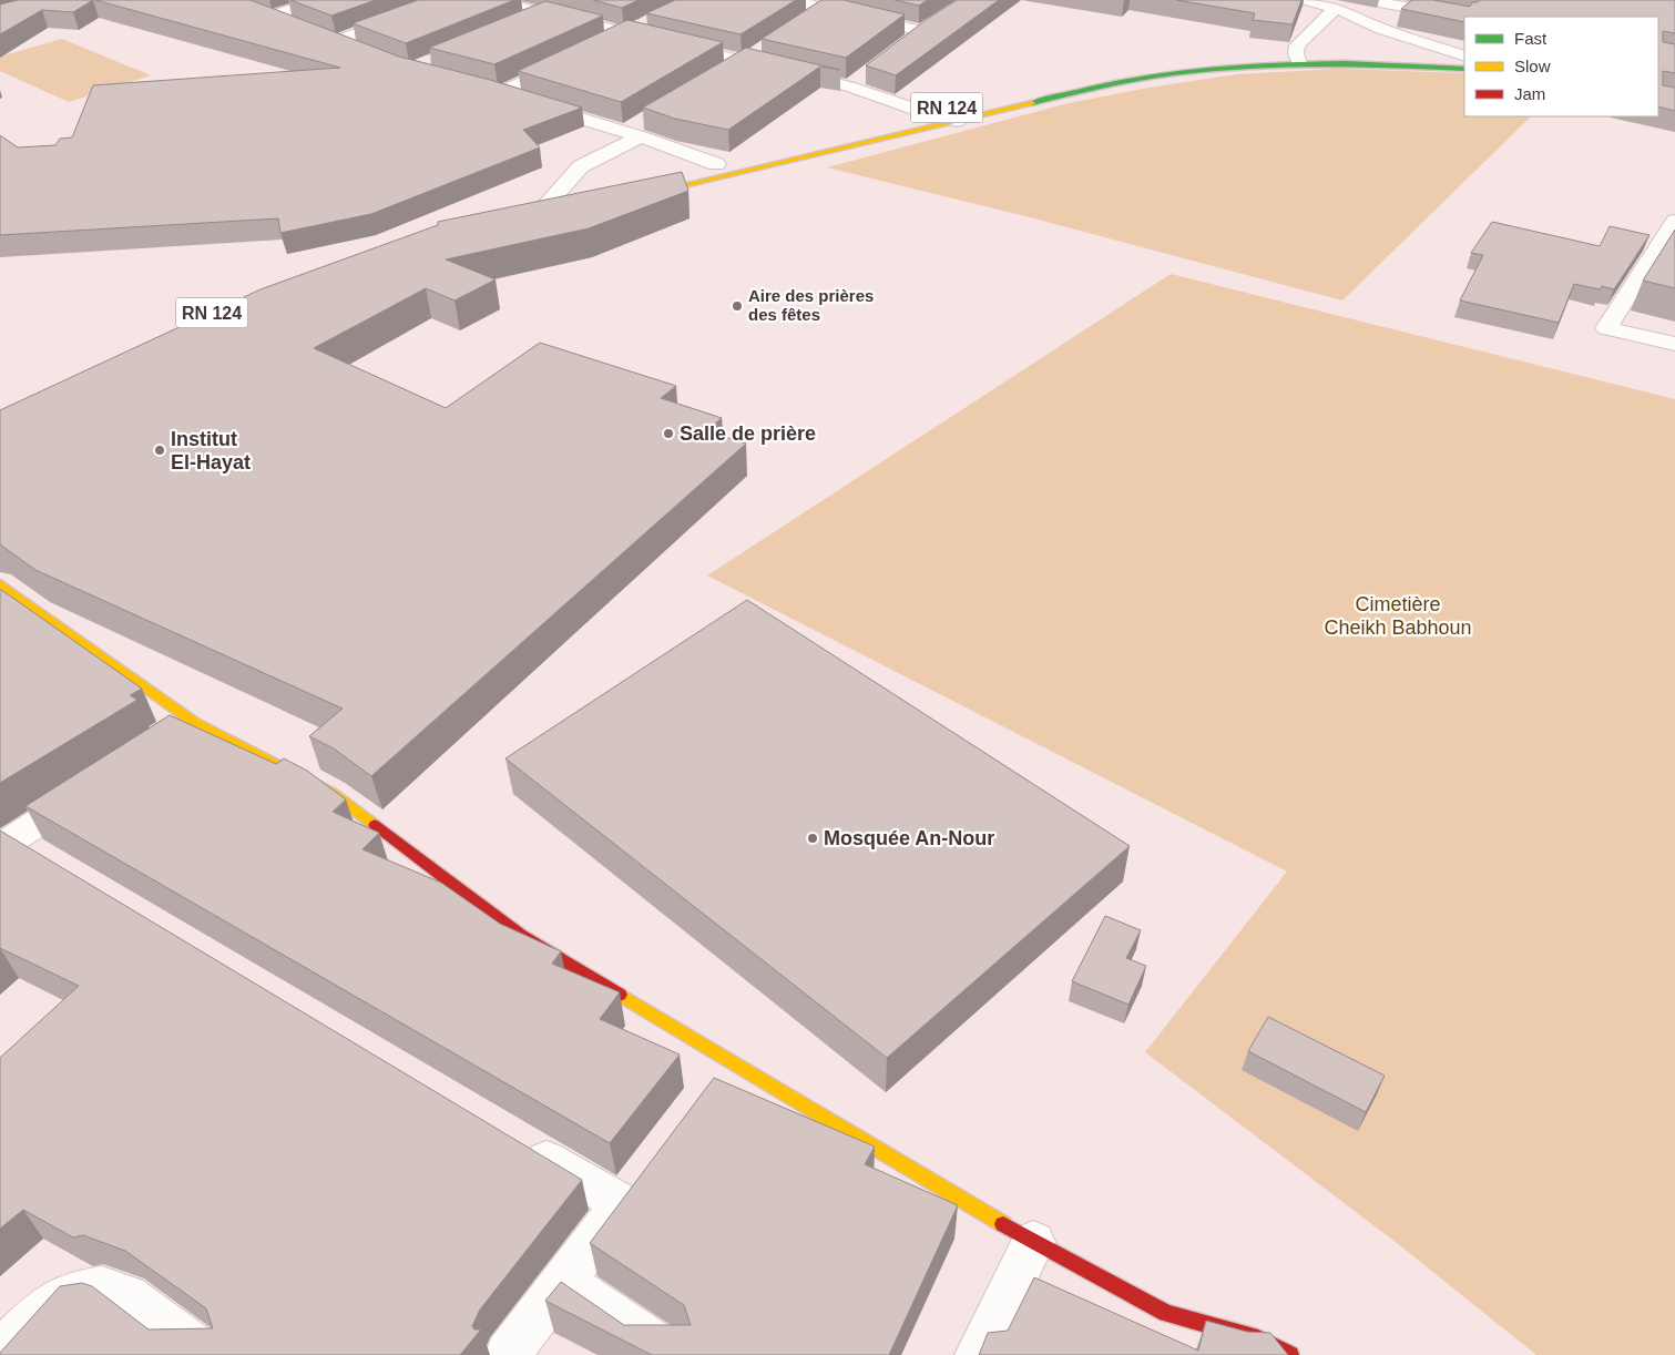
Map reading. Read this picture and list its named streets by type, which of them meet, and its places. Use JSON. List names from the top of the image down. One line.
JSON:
{"streets":{"main road":["RN 124"]},"parks":["Cimetière Cheikh Babhoun"],"places":["Aire des prières des fêtes","Salle de prière","Institut El-Hayat","Mosquée An-Nour"],"legend":["Fast","Slow","Jam"]}
